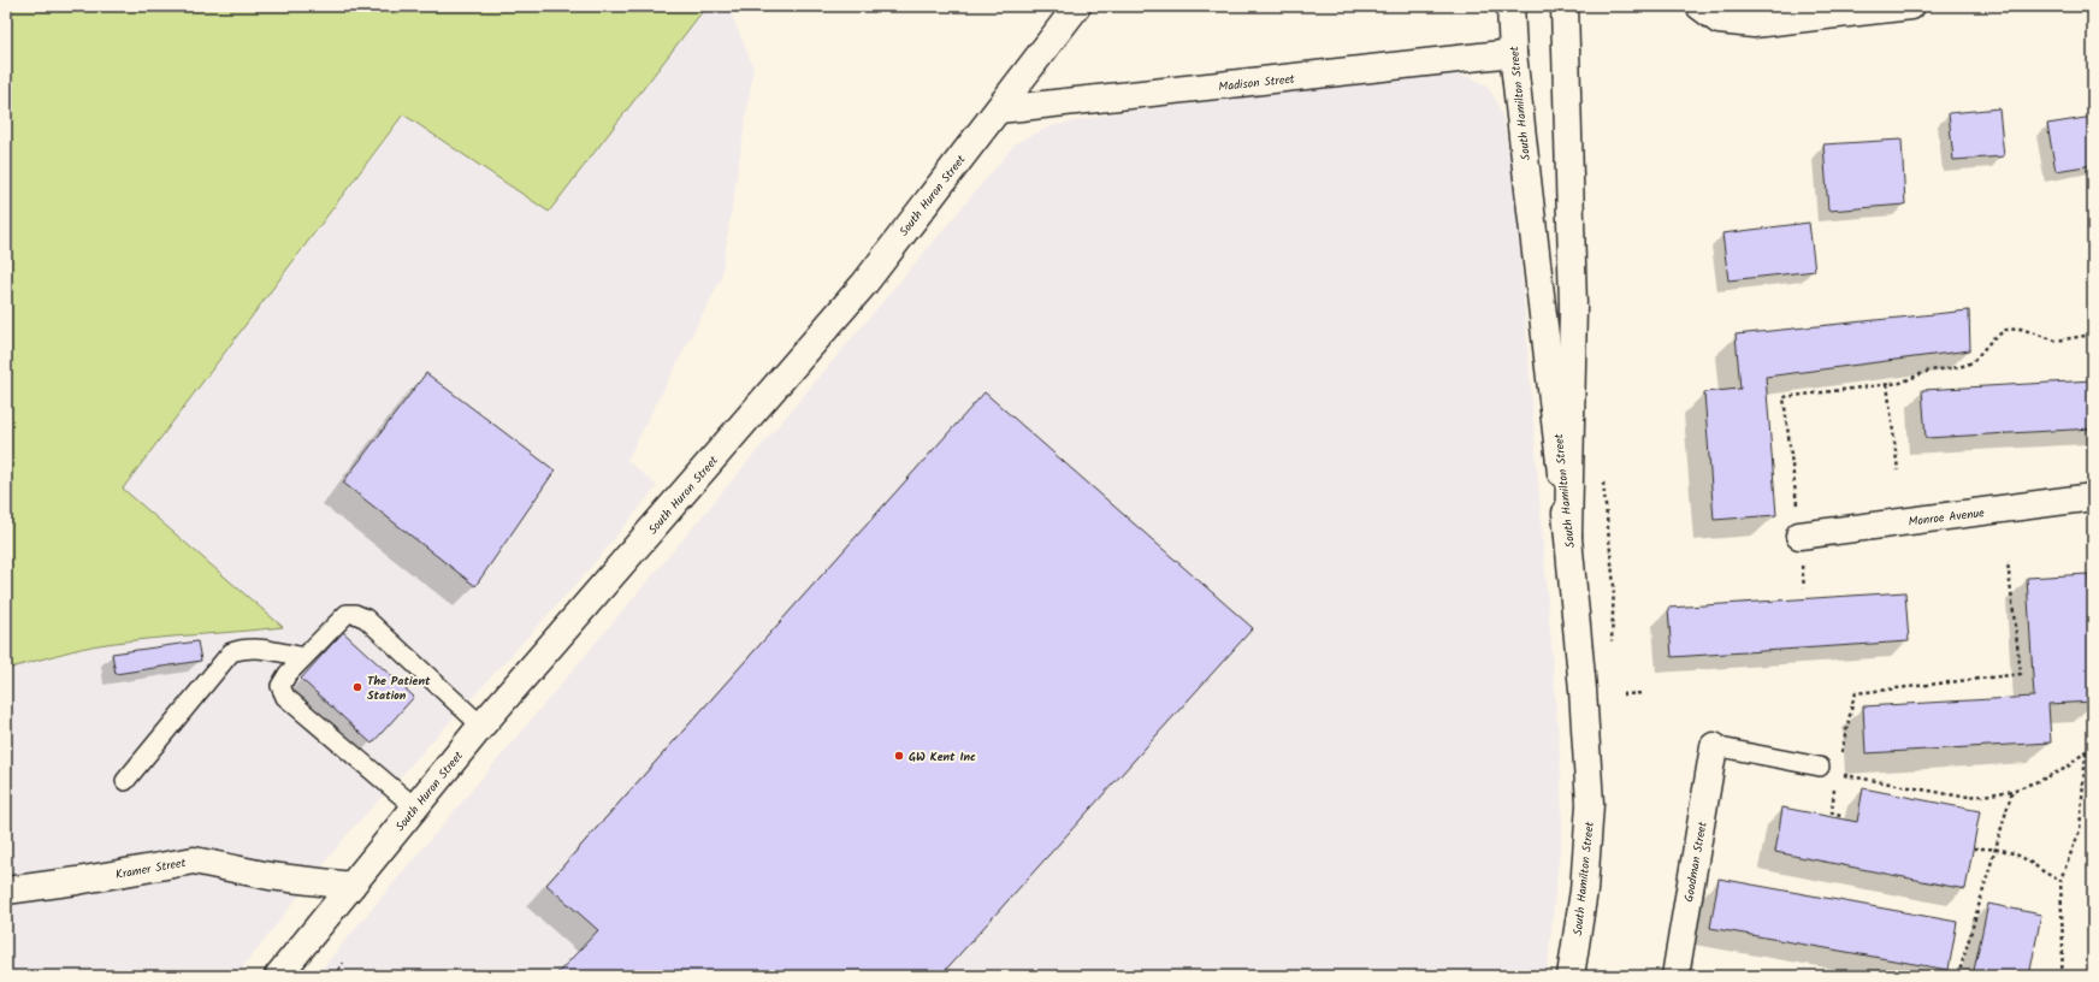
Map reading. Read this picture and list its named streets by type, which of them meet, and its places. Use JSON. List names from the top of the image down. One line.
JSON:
{"streets":{"main road":["Madison Street","South Hamilton Street","South Huron Street","Monroe Avenue","Goodman Street","Kramer Street"]},"crossings":[["Madison Street","South Hamilton Street"],["Madison Street","South Huron Street"],["South Huron Street","Kramer Street"]],"places":["The Patient Station","GW Kent Inc"]}
